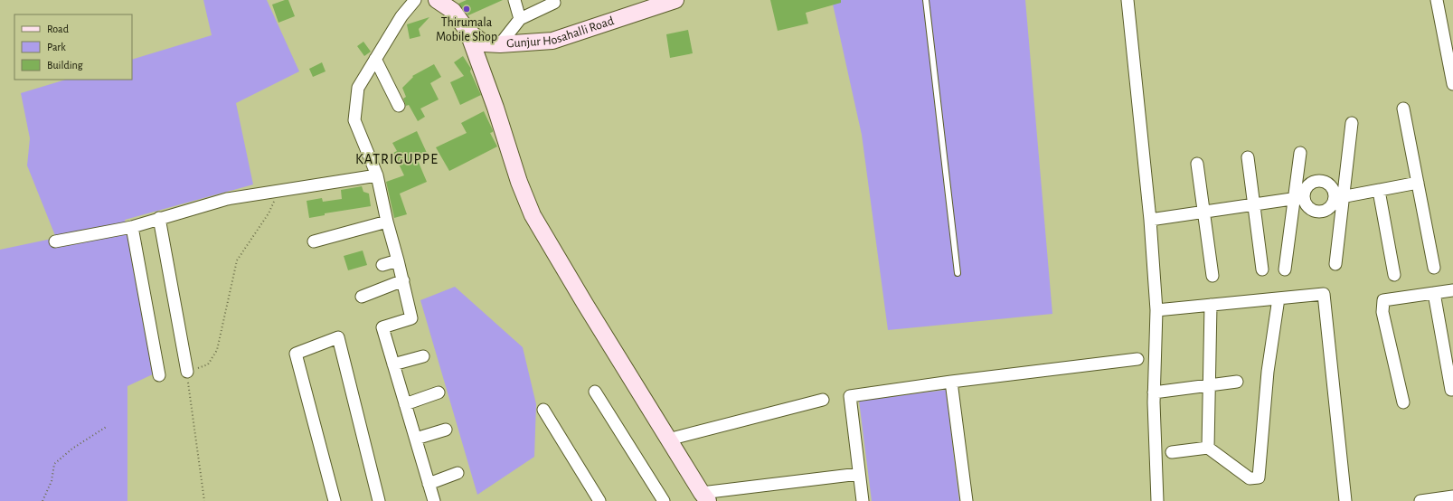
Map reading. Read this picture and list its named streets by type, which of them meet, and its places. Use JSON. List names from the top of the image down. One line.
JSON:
{"streets":{"street":["Gunjur Hosahalli Road"]},"districts":["KATRIGUPPE"],"places":["Thirumala Mobile Shop"],"legend":["Road","Park","Building"]}
